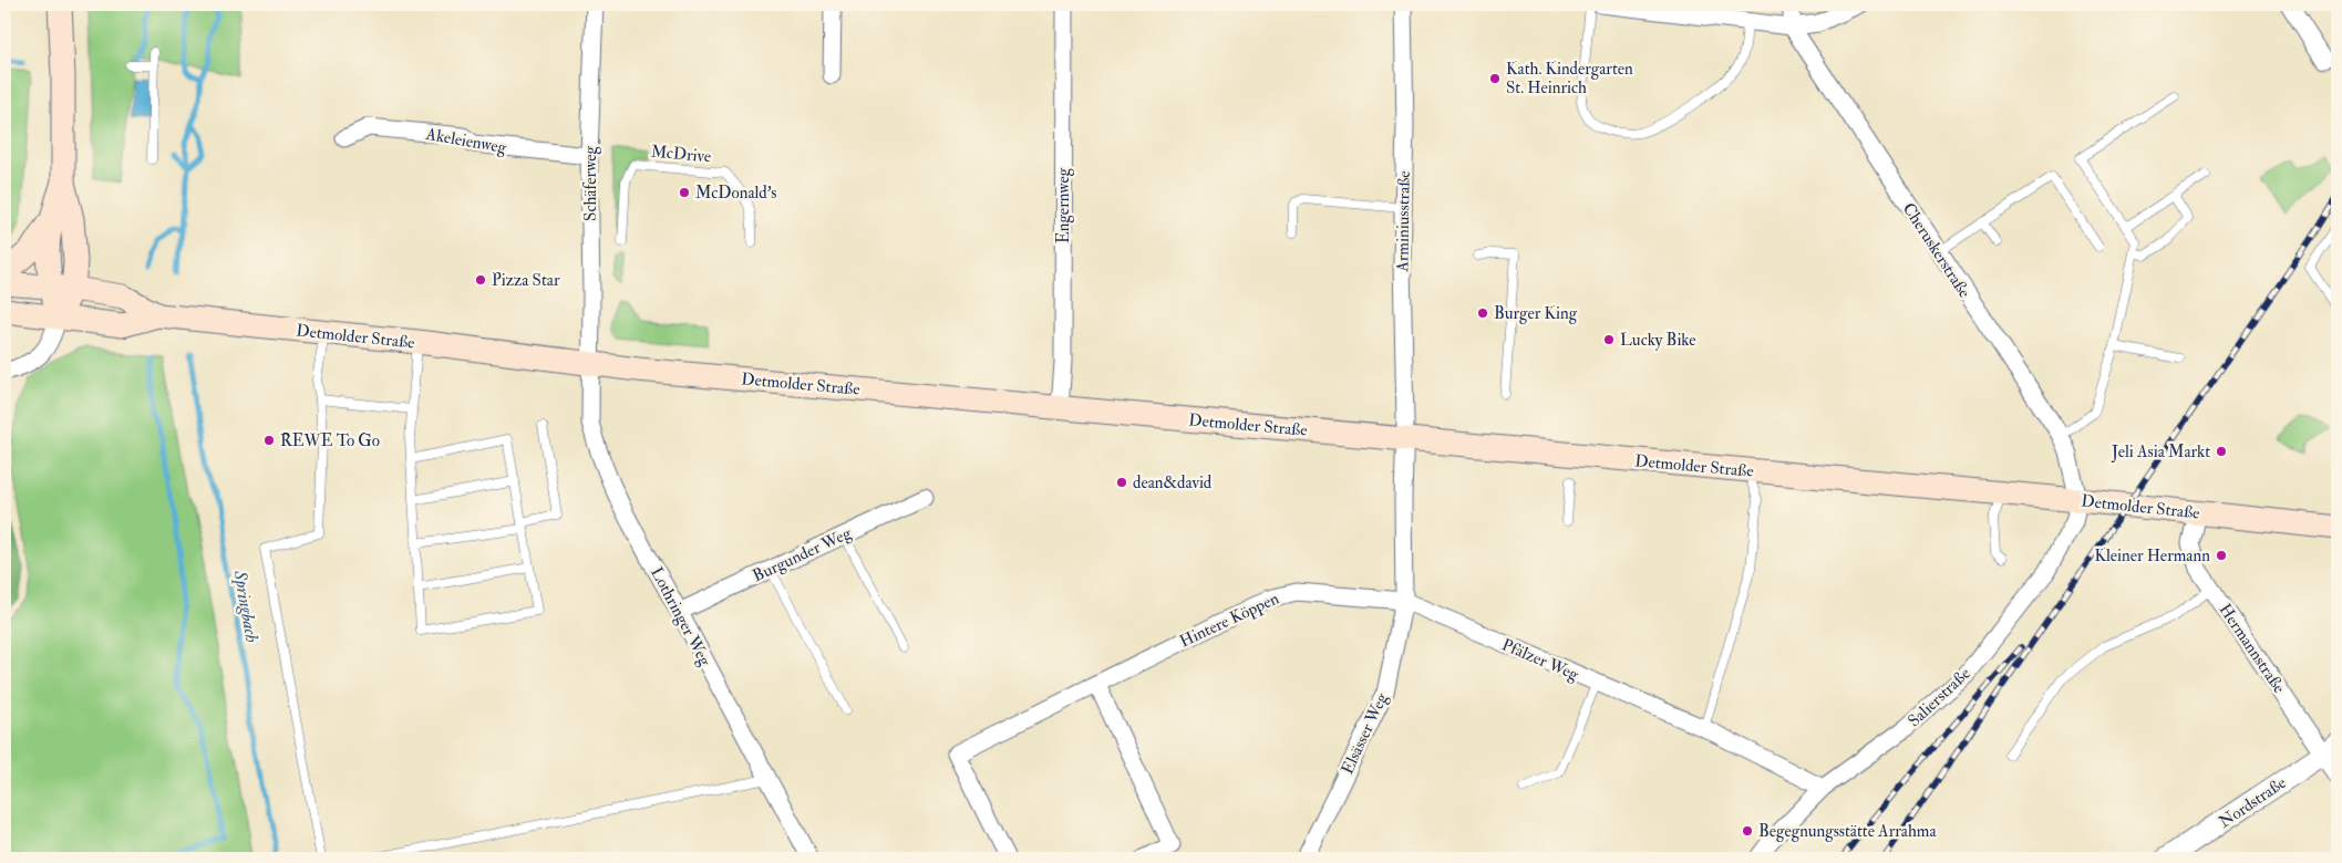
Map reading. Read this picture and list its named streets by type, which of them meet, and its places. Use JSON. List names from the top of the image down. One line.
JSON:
{"streets":{"main road":["Detmolder Straße"],"street":["Akeleienweg","Schäferweg","Engernweg","Arminiusstraße","Cheruskerstraße","Burgunder Weg","Lothringer Weg","Hintere Köppen","Hermannstraße","Pfälzer Weg","Salierstraße","Elsässer Weg","Nordstraße"],"lane":["McDrive"]},"crossings":[["Akeleienweg","Schäferweg"],["Schäferweg","Detmolder Straße"],["Schäferweg","Lothringer Weg"],["Engernweg","Detmolder Straße"],["Arminiusstraße","Detmolder Straße"],["Cheruskerstraße","Detmolder Straße"],["Cheruskerstraße","Salierstraße"],["Detmolder Straße","Lothringer Weg"],["Detmolder Straße","Hermannstraße"],["Detmolder Straße","Salierstraße"],["Burgunder Weg","Lothringer Weg"],["Hintere Köppen","Pfälzer Weg"],["Hintere Köppen","Elsässer Weg"],["Hermannstraße","Nordstraße"],["Pfälzer Weg","Salierstraße"],["Pfälzer Weg","Elsässer Weg"]],"water":["Springbach"],"places":["Kath. Kindergarten St. Heinrich","McDonald's","Pizza Star","Burger King","Lucky Bike","REWE To Go","Jeli Asia Markt","dean&david","Kleiner Hermann","Begegnungsstätte Arrahma"]}
